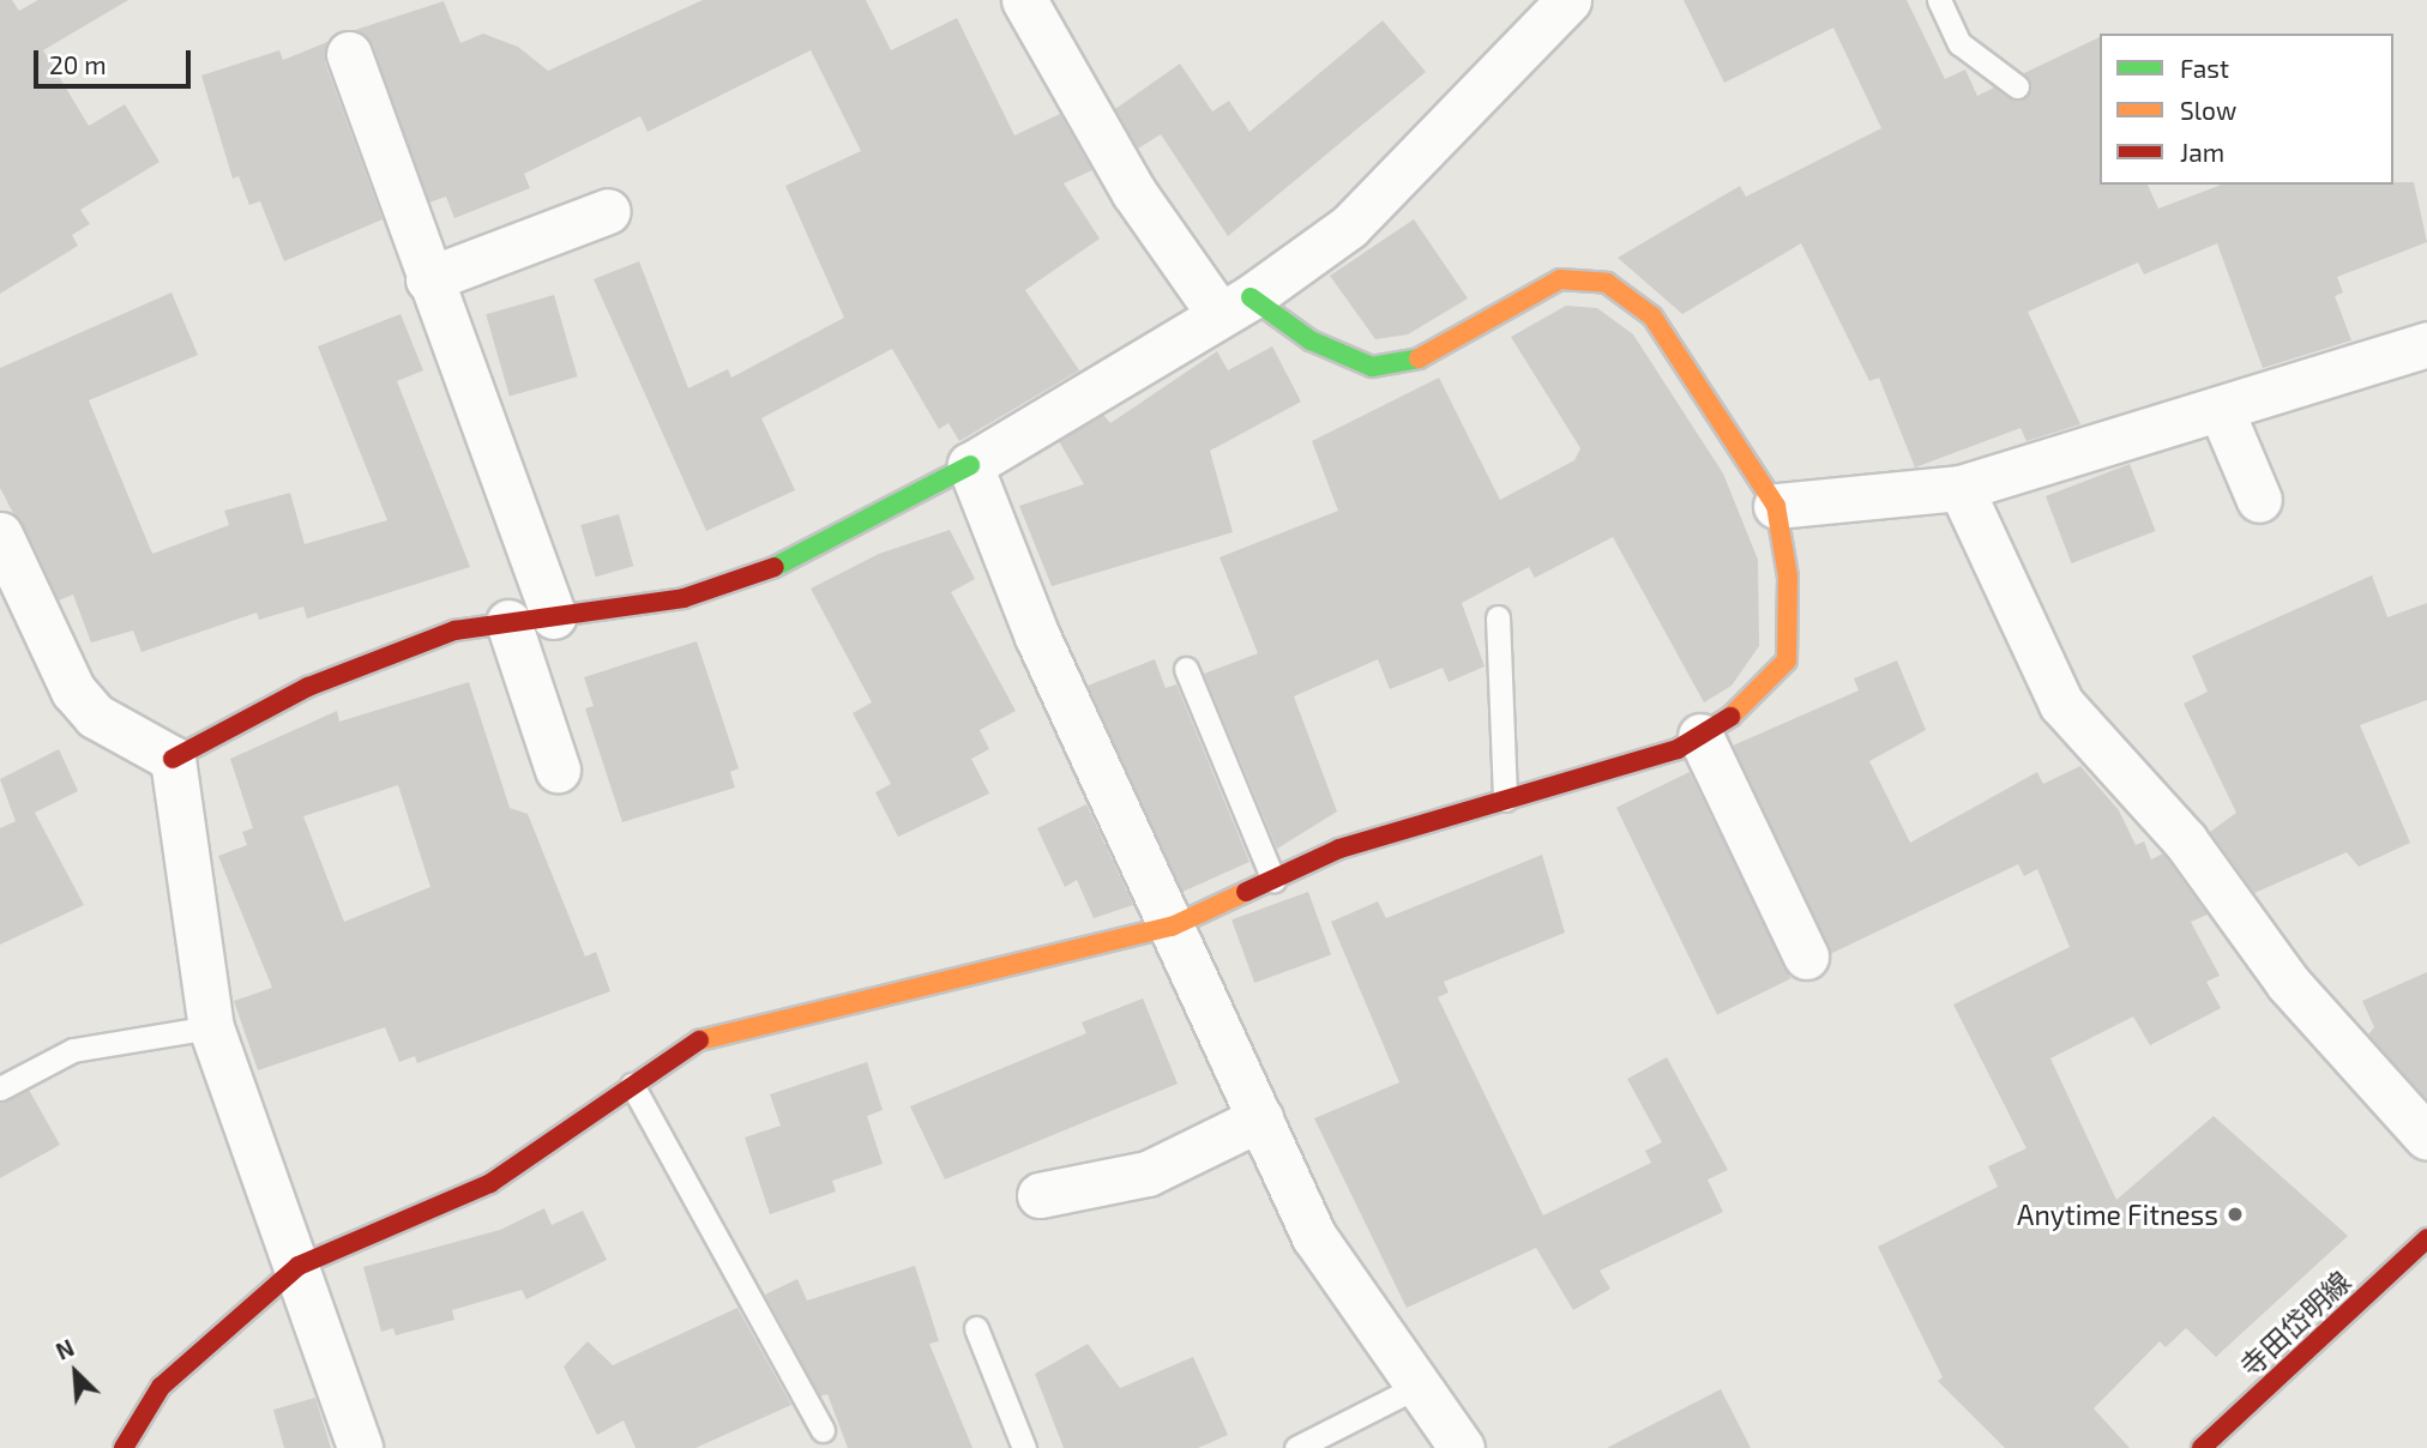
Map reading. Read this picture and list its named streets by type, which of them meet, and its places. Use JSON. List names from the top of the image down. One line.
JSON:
{"streets":{"street":["寺田岱明線"]},"places":["Anytime Fitness"],"legend":["Fast","Slow","Jam"],"scale_bar":"20 m","north":"top left"}
